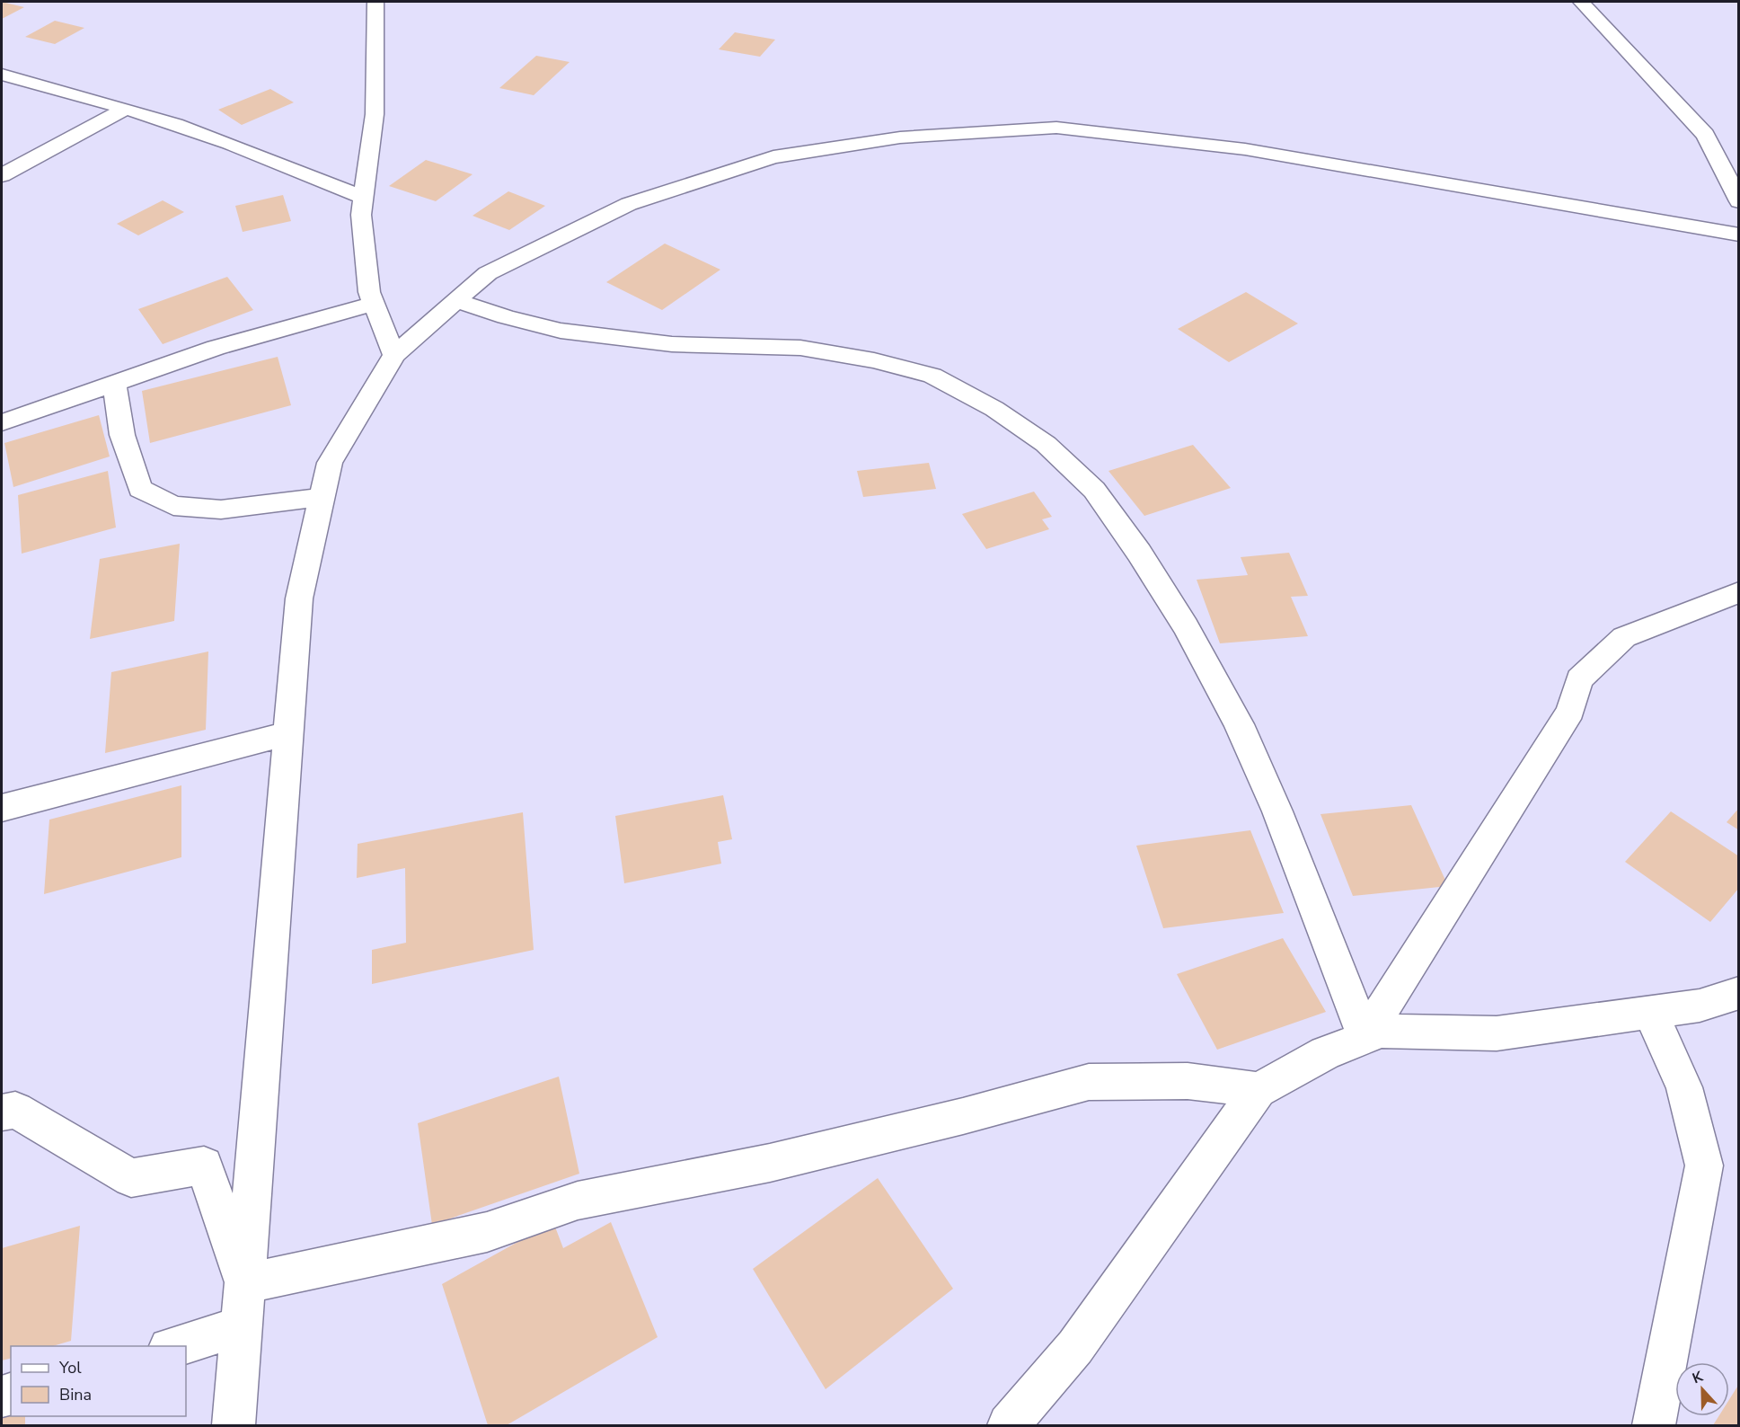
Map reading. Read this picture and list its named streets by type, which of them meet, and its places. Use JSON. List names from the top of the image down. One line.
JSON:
{"legend":["Yol","Bina"],"north":"top"}
